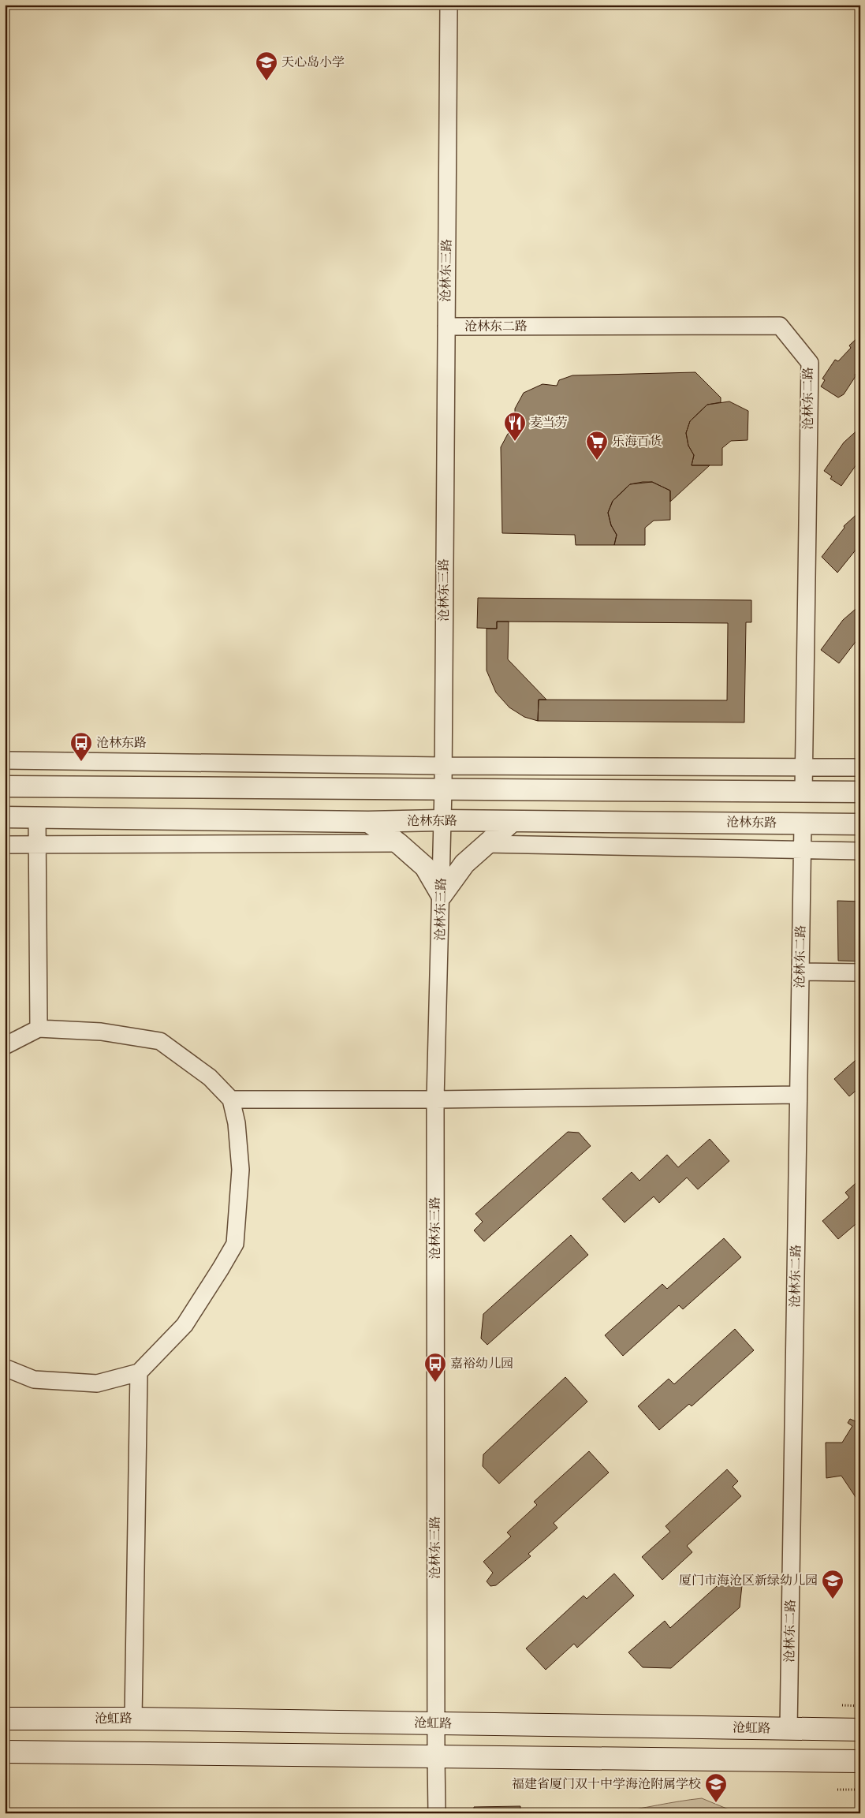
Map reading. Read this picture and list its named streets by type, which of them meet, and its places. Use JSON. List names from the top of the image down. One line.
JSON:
{"streets":{"main road":["沧虹路"],"street":["沧林东三路","沧林东二路","沧林东路"]},"crossings":[["沧林东三路","沧林东二路"],["沧林东三路","沧林东路"],["沧林东三路","沧虹路"],["沧林东二路","沧林东路"],["沧林东二路","沧虹路"]],"places":{"school or university":["天心岛小学","厦门市海沧区新绿幼儿园","福建省厦门双十中学海沧附属学校"],"restaurant":["麦当劳"],"supermarket":["乐海百货"],"bus stop":["沧林东路","嘉裕幼儿园"]}}
